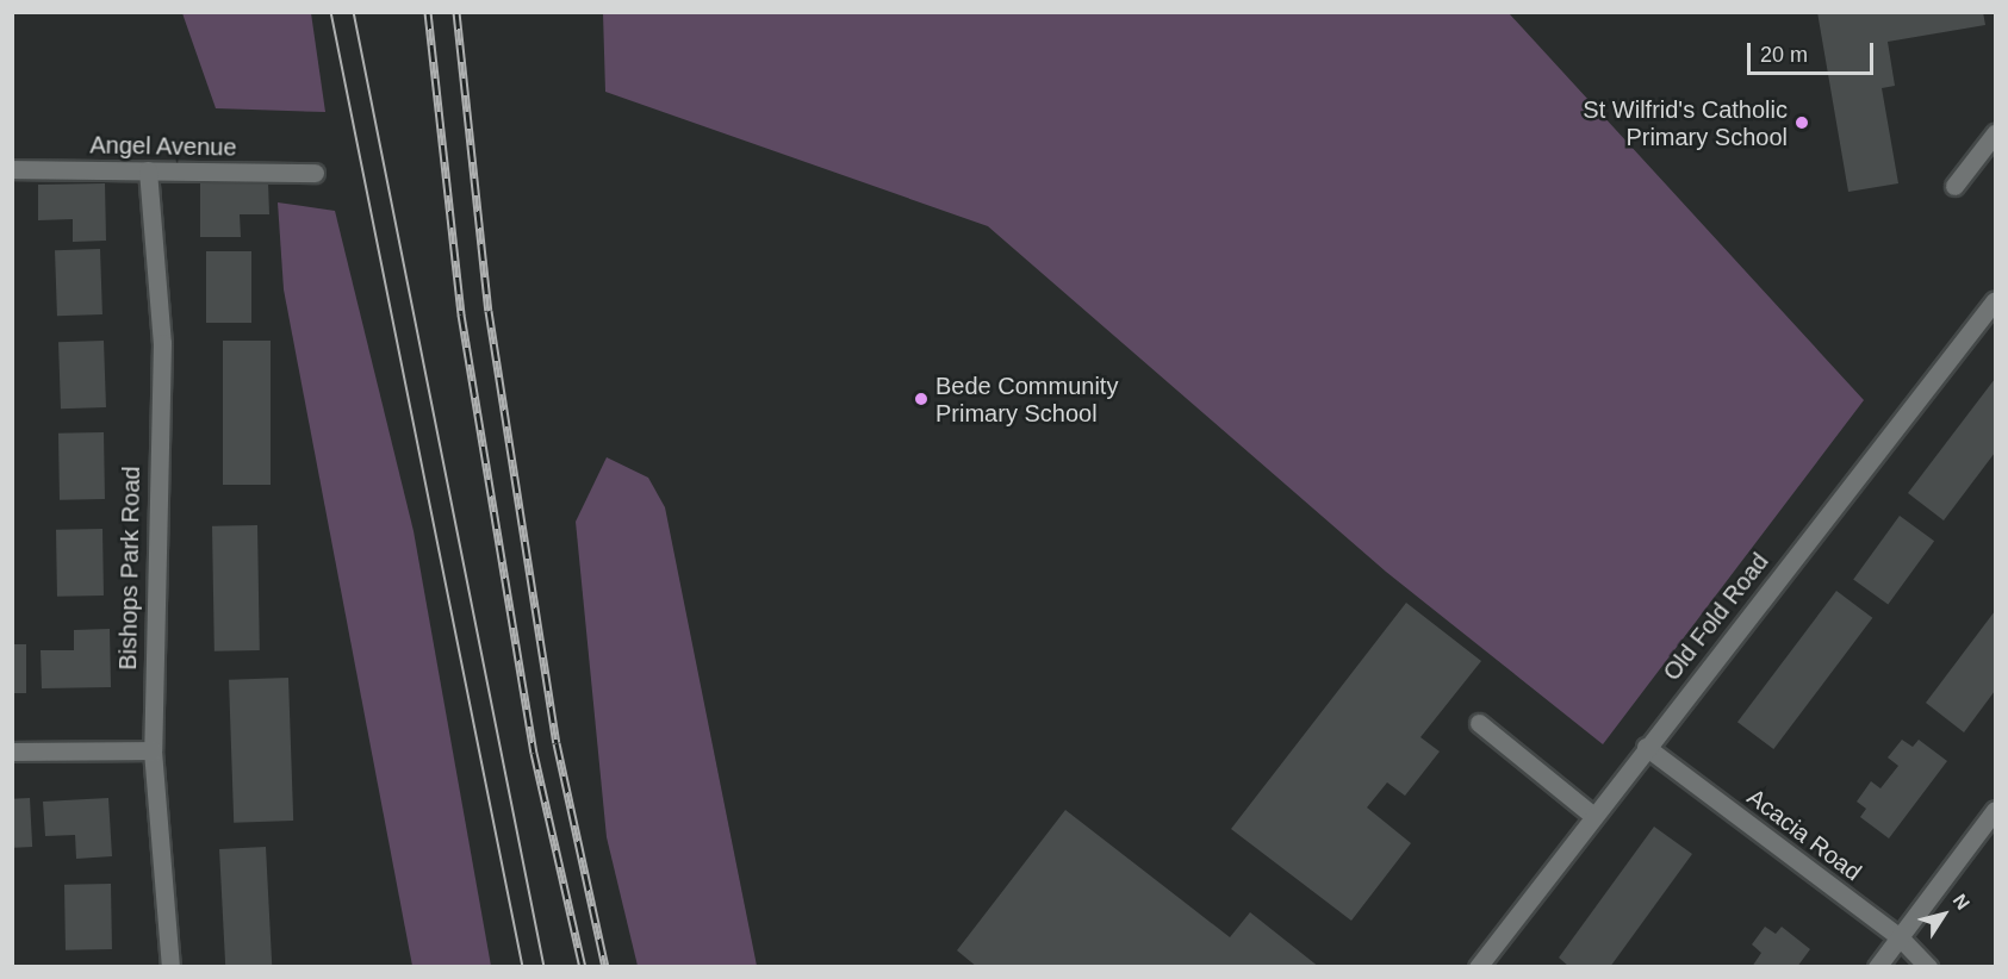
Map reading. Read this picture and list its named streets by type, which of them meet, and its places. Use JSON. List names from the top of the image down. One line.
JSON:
{"streets":{"street":["Angel Avenue","Bishops Park Road","Old Fold Road","Acacia Road"]},"crossings":[["Angel Avenue","Bishops Park Road"],["Old Fold Road","Acacia Road"]],"places":["St Wilfrid's Catholic Primary School","Bede Community Primary School"],"scale_bar":"20 m","north":"top right"}
